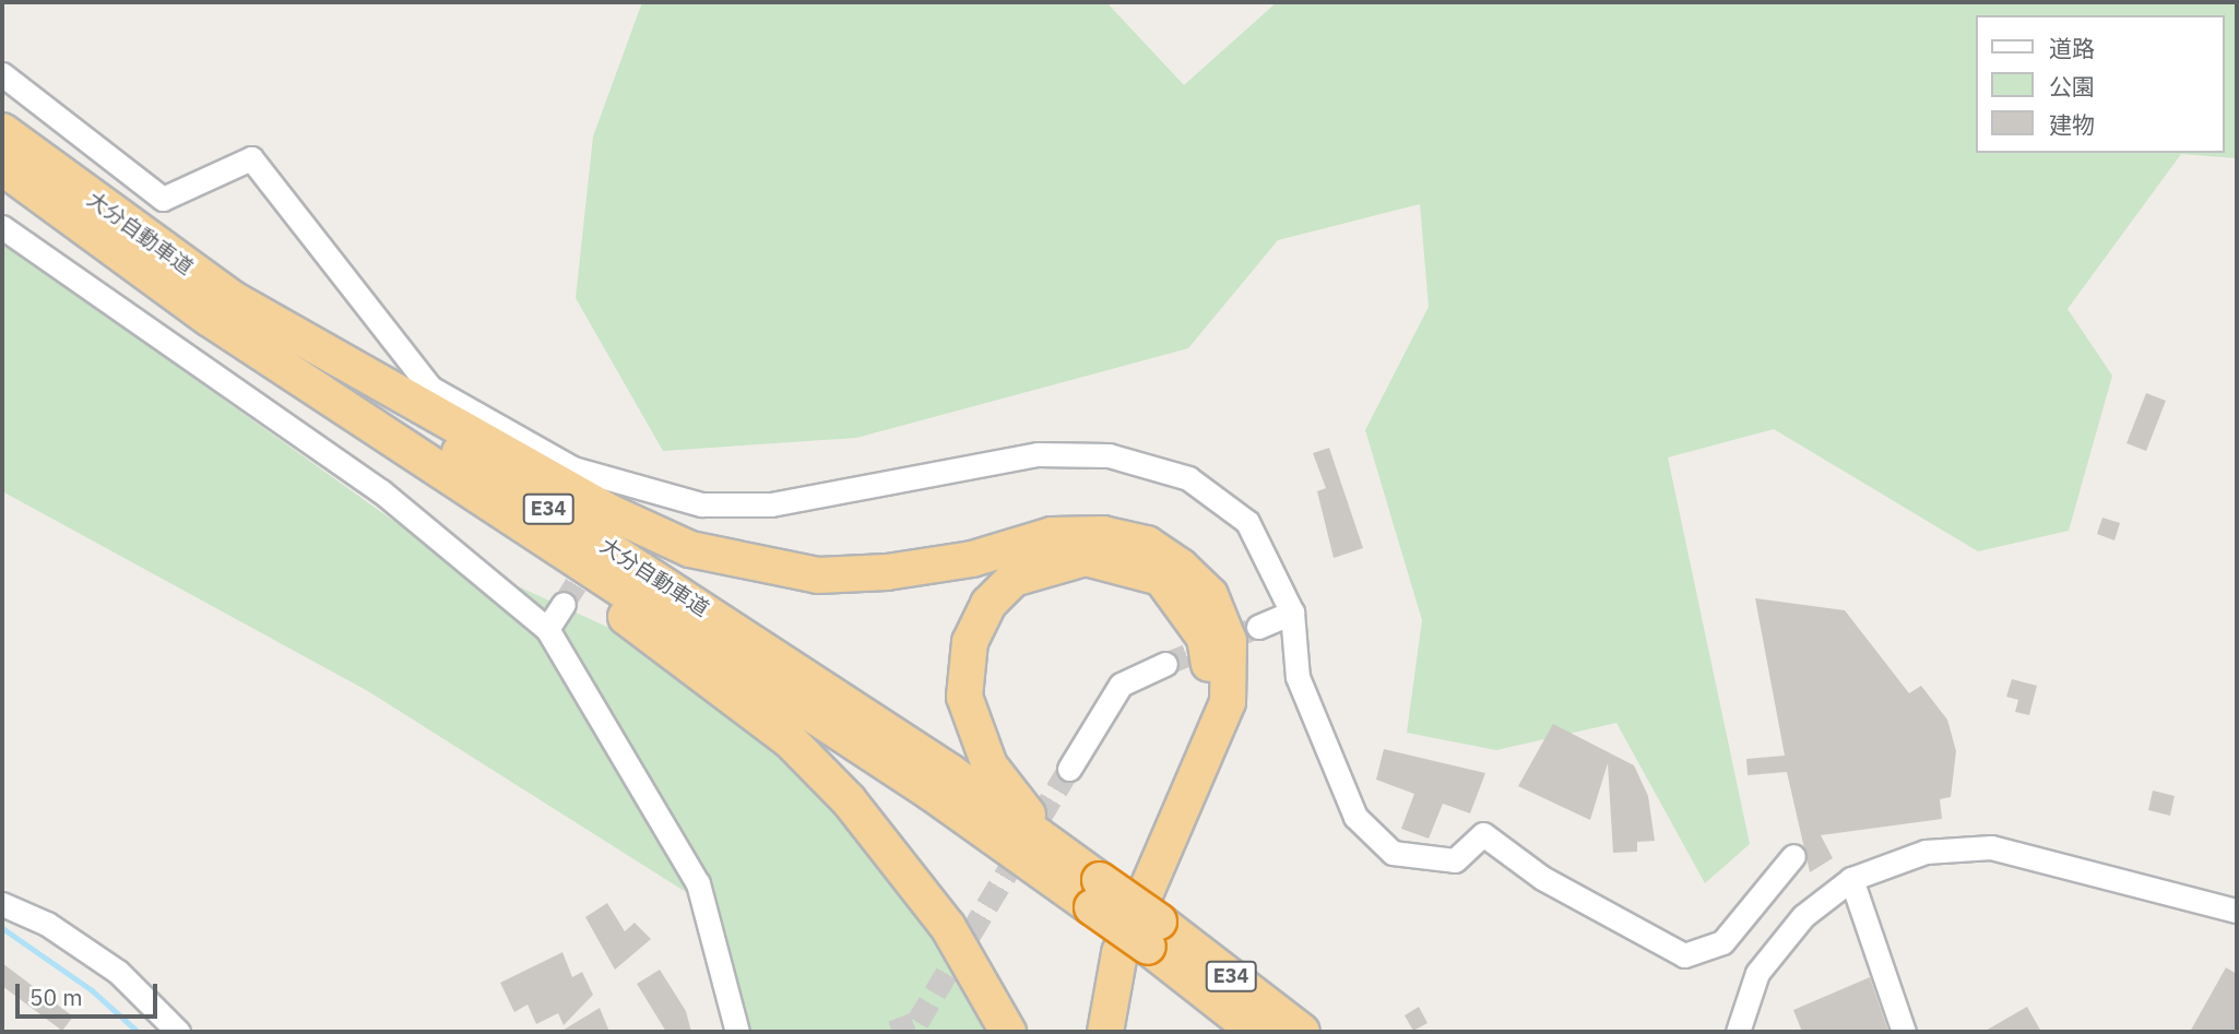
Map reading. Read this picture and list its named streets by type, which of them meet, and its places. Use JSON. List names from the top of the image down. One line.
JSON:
{"streets":{"highway":["大分自動車道","E34"]},"legend":["道路","公園","建物"],"scale_bar":"50 m"}
